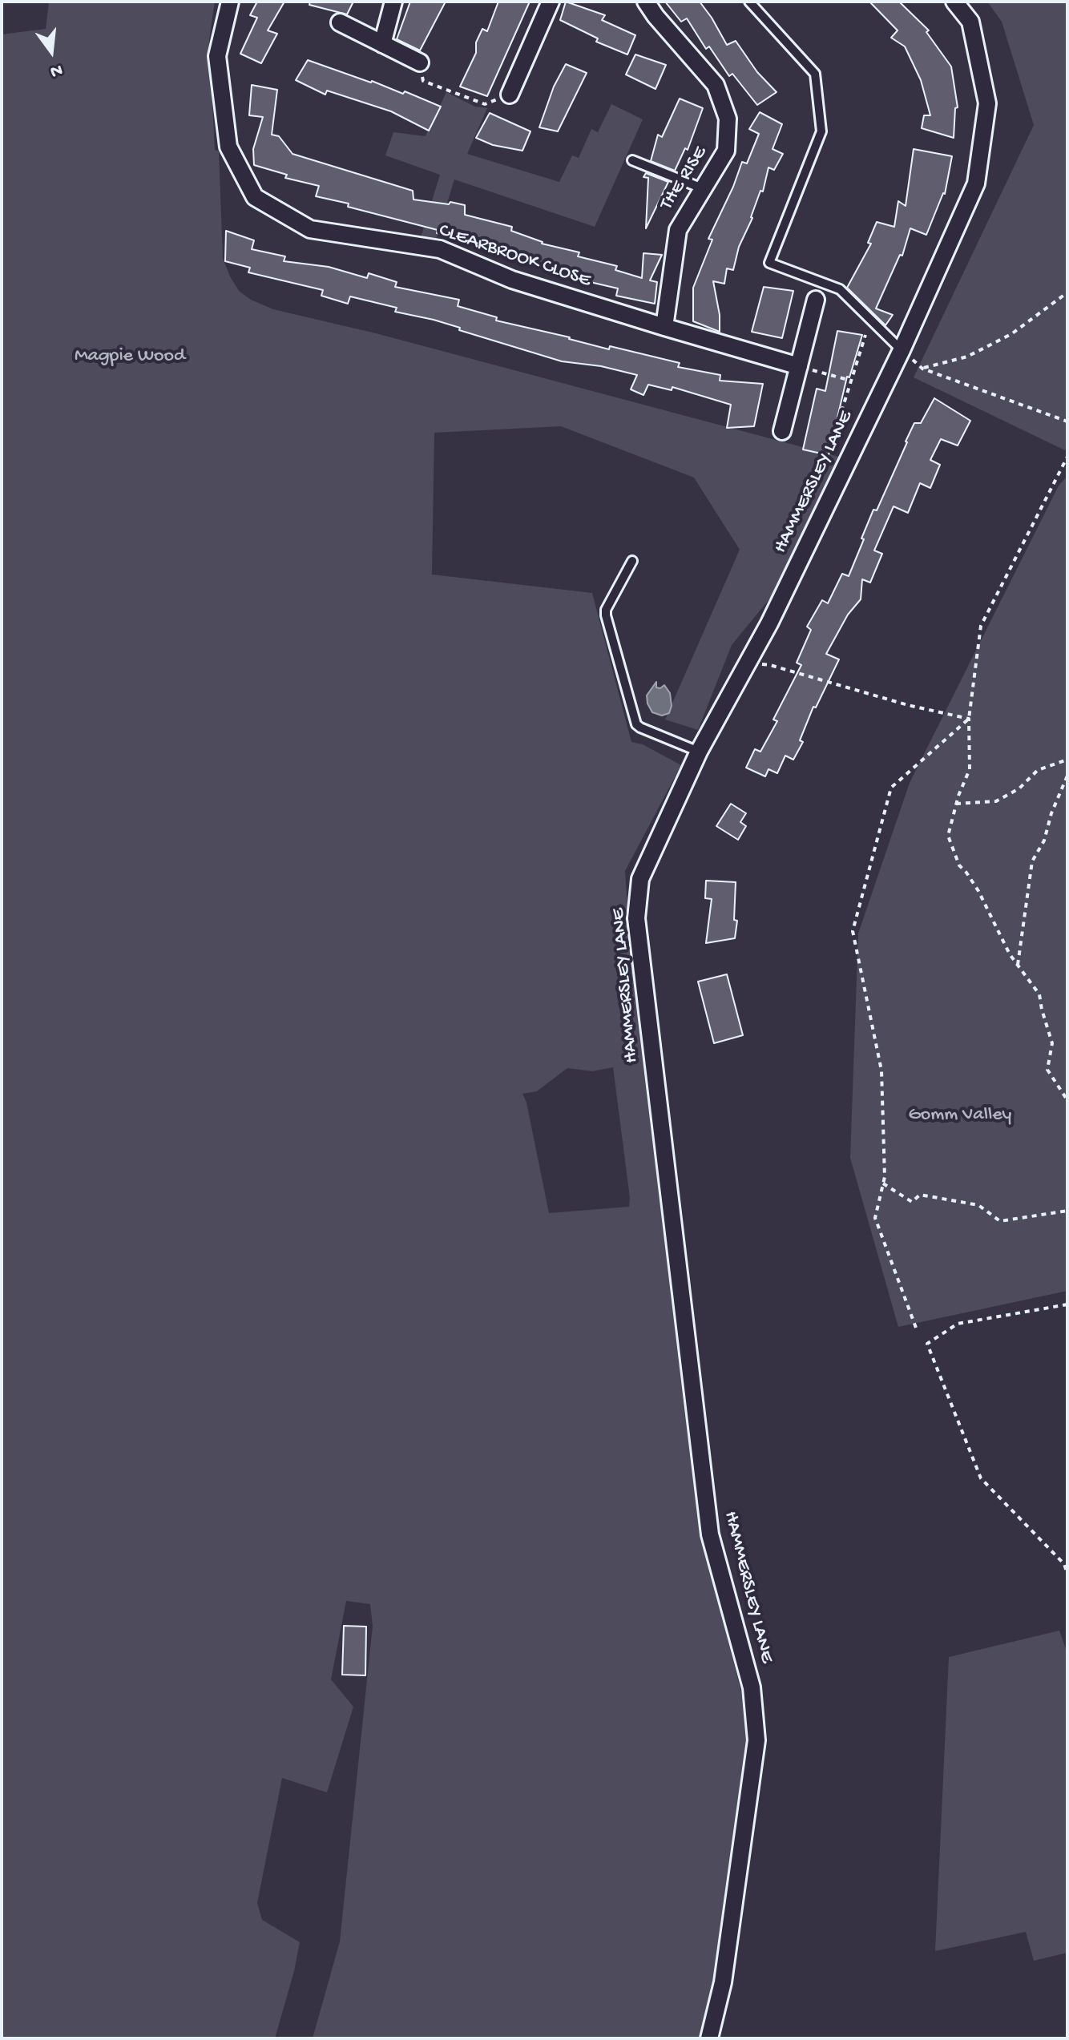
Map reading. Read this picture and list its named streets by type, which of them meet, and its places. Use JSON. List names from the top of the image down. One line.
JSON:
{"streets":{"street":["THE RISE","CLEARBROOK CLOSE","HAMMERSLEY LANE"]},"crossings":[["THE RISE","CLEARBROOK CLOSE"]],"parks":["Magpie Wood","Gomm Valley"],"north":"bottom"}
